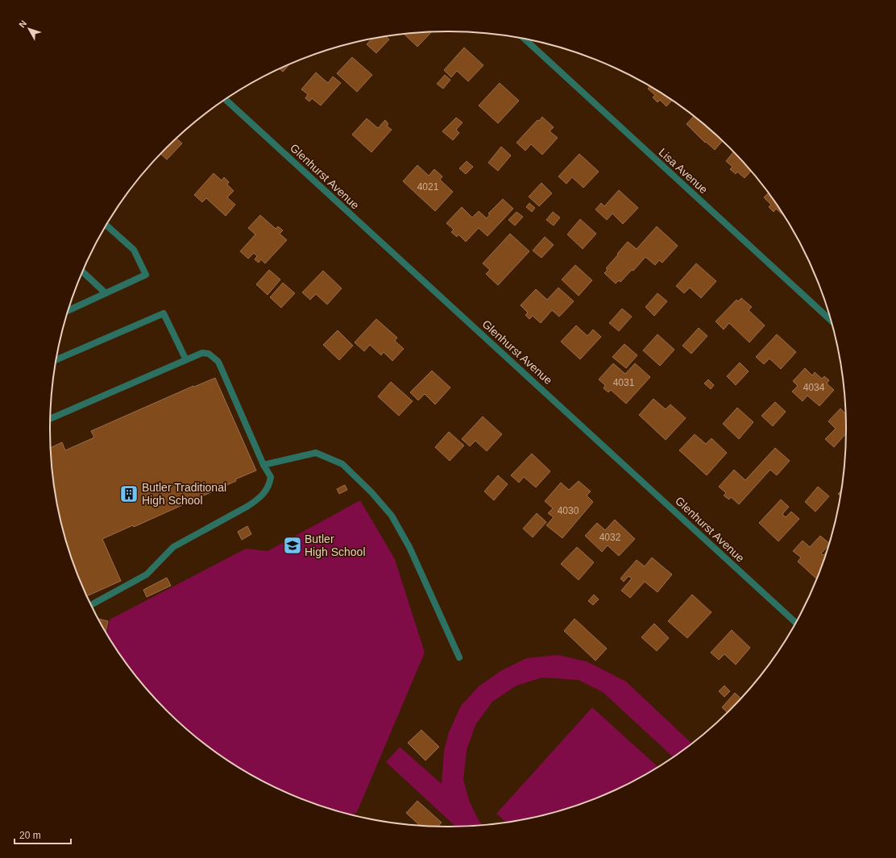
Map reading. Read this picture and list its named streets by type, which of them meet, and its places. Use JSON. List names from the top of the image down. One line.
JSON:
{"streets":{"street":["Lisa Avenue","Glenhurst Avenue"]},"places":{"building":["Butler Traditional High School"],"school or university":["Butler High School"]},"house_numbers":["4021","4031","4034","4030","4032"],"scale_bar":"20 m","north":"top left"}
